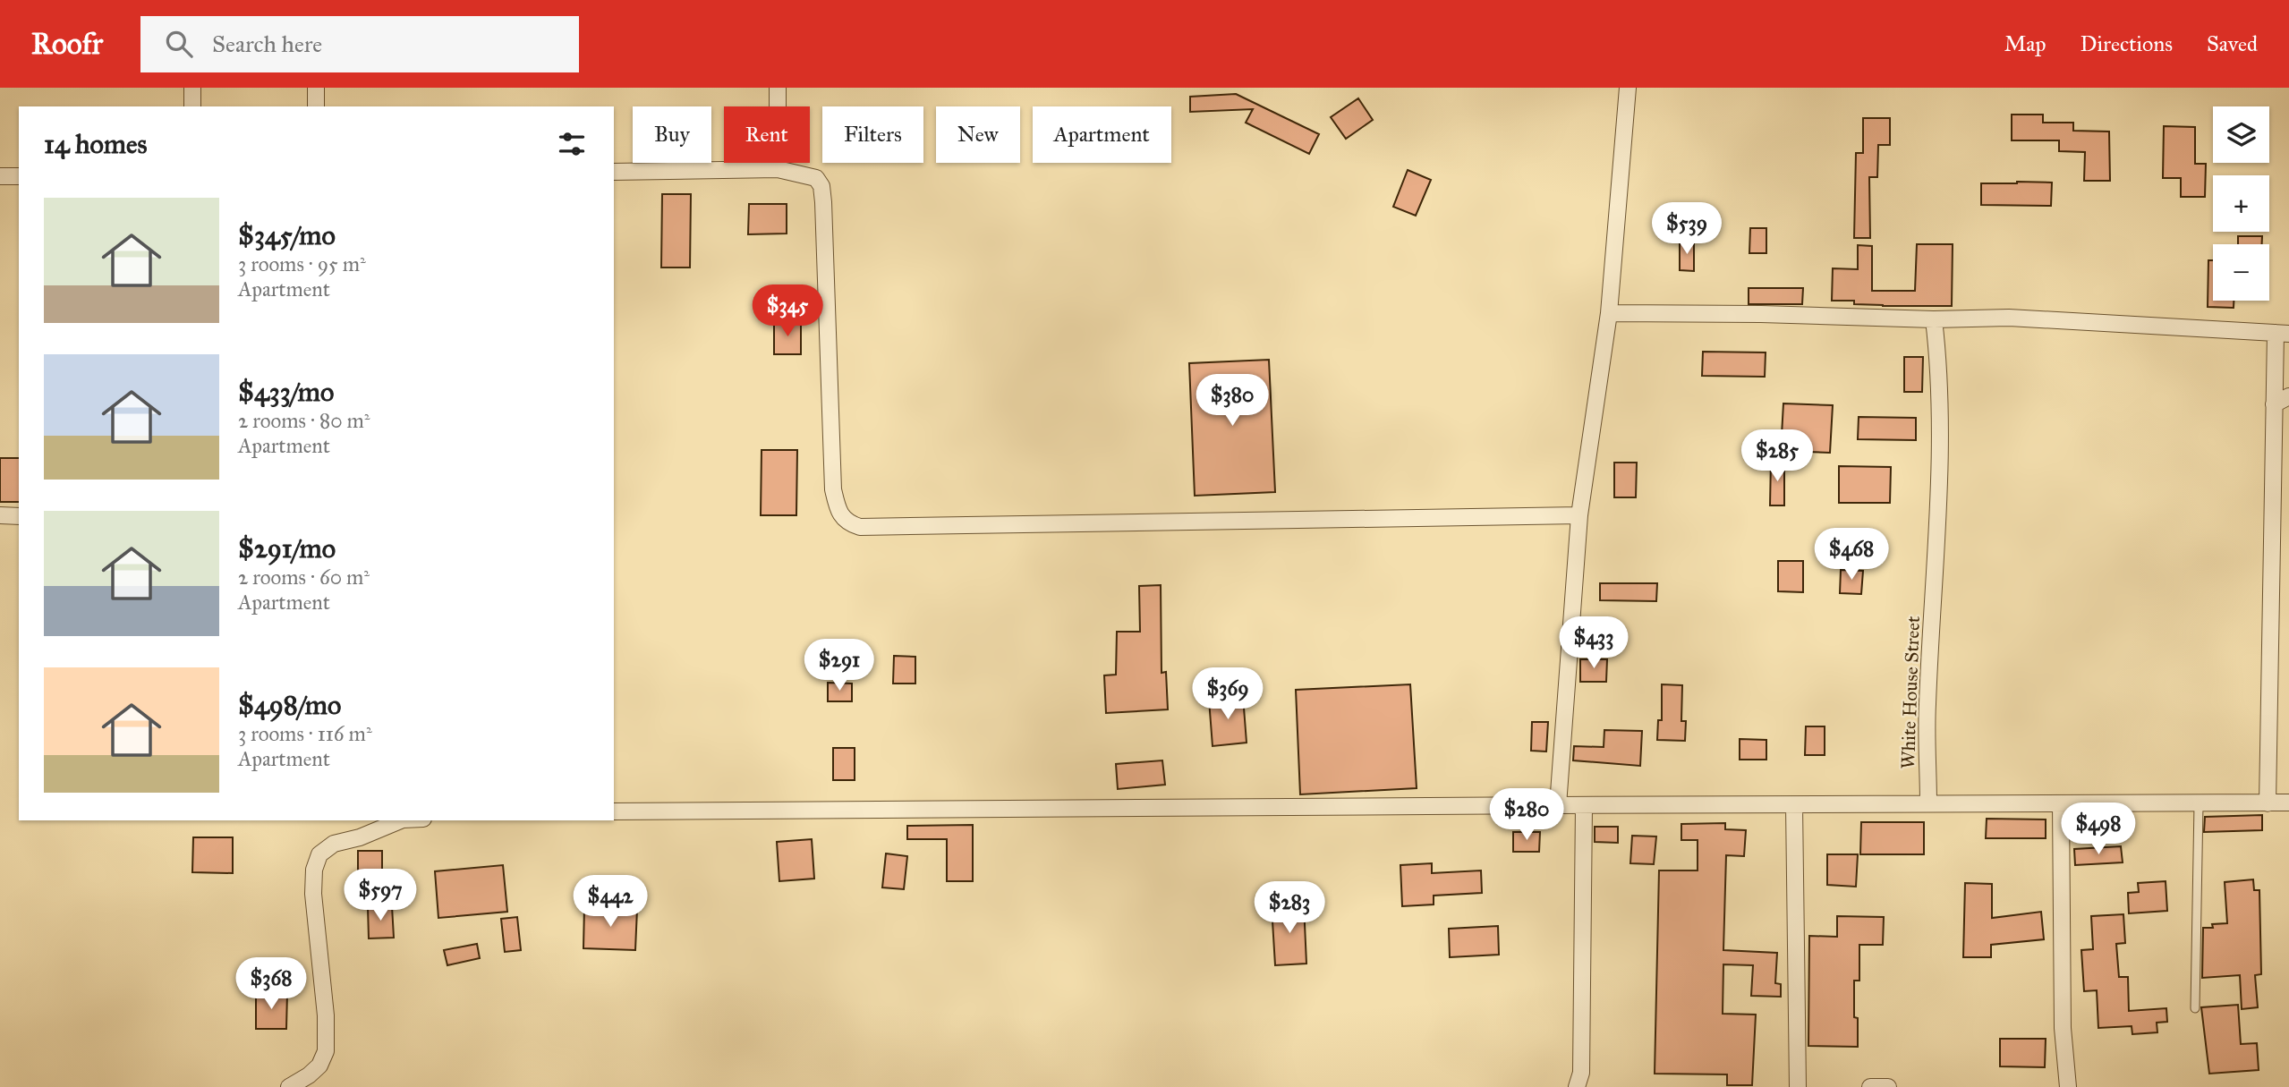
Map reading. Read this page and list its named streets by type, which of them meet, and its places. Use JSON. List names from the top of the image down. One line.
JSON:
{"streets":{"street":["White House Street"]},"page":{"header":"Roofr","search":"Search here","nav":["Map","Directions","Saved"],"map_buttons":["+","−"],"chip":["Buy","Rent","Filters","New","Apartment"],"heading":"14 homes","list":[{"name":"$345/mo","note":"3 rooms · 95 m² · Apartment"},{"name":"$433/mo","note":"2 rooms · 80 m² · Apartment"},{"name":"$291/mo","note":"2 rooms · 60 m² · Apartment"},{"name":"$498/mo","note":"3 rooms · 116 m² · Apartment"}],"price":["$539","$345","$380","$285","$468","$433","$291","$369","$280","$498","$597","$442","$283","$368"]}}
